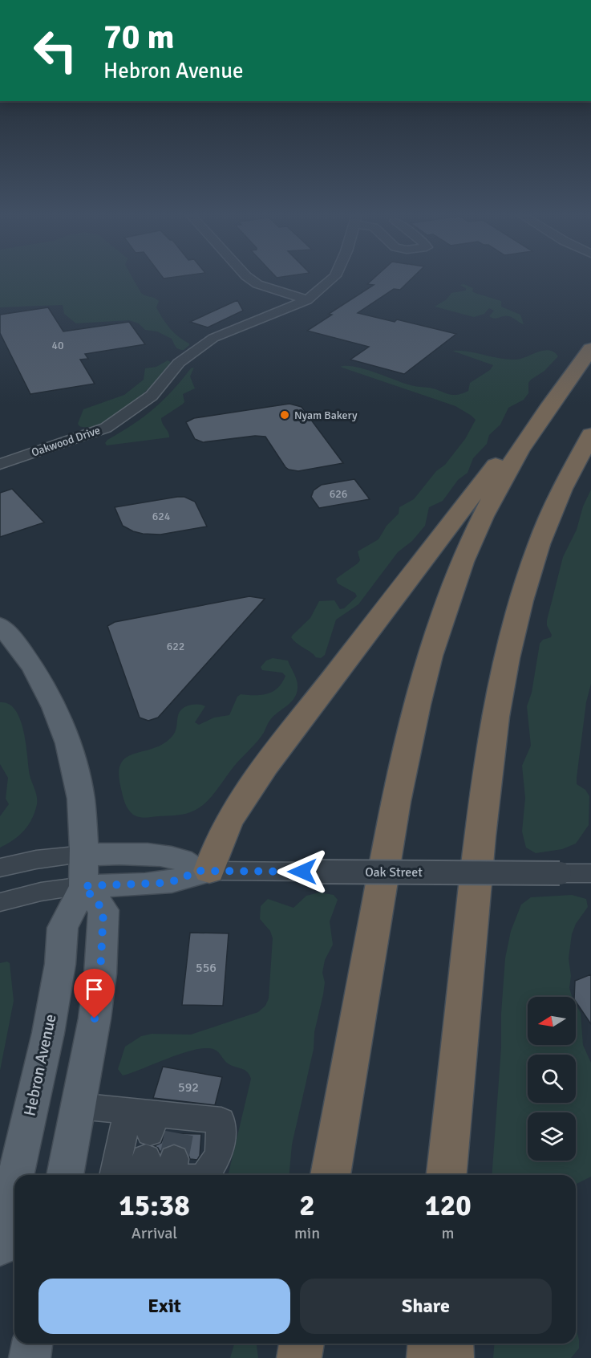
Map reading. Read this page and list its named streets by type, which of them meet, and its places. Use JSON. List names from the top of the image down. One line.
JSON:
{"streets":{"main road":["Oak Street","Hebron Avenue"],"street":["Oakwood Drive"]},"crossings":[["Oak Street","Hebron Avenue"]],"places":["Nyam Bakery"],"house_numbers":["40","626","624","622","556","592"],"north":"left","page":{"turn":["70 m","Hebron Avenue"],"eta":["15:38","Arrival","2","min","120","m"],"buttons":["Exit","Share"]}}
